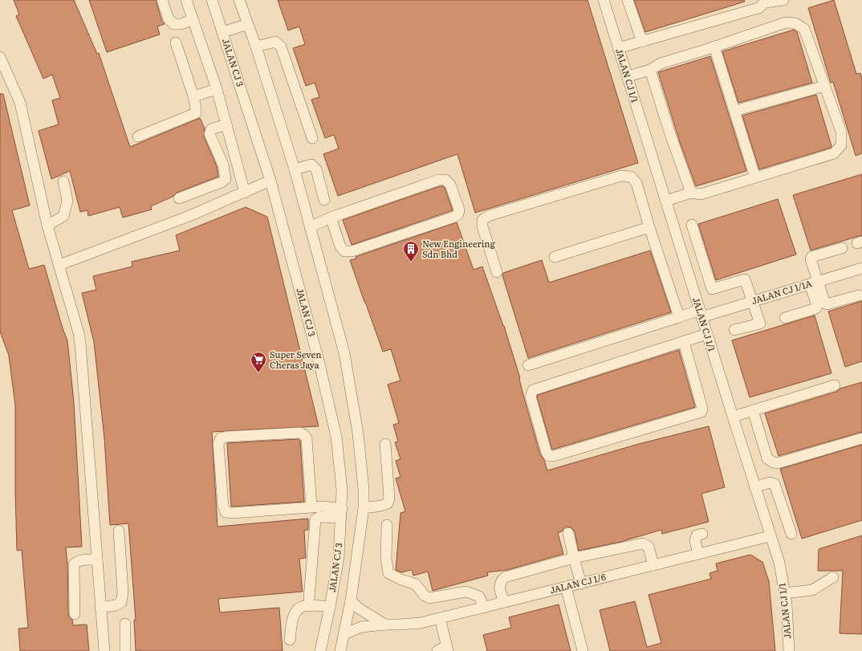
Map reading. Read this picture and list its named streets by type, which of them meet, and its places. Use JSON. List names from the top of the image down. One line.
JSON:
{"streets":{"street":["JALAN CJ 3","JALAN CJ 1/1","JALAN CJ 1/1A","JALAN CJ 1/6"]},"crossings":[["JALAN CJ 1/1","JALAN CJ 1/1A"],["JALAN CJ 1/1","JALAN CJ 1/6"]],"places":{"building":["New Engineering Sdn Bhd"],"supermarket":["Super Seven Cheras Jaya"]}}
